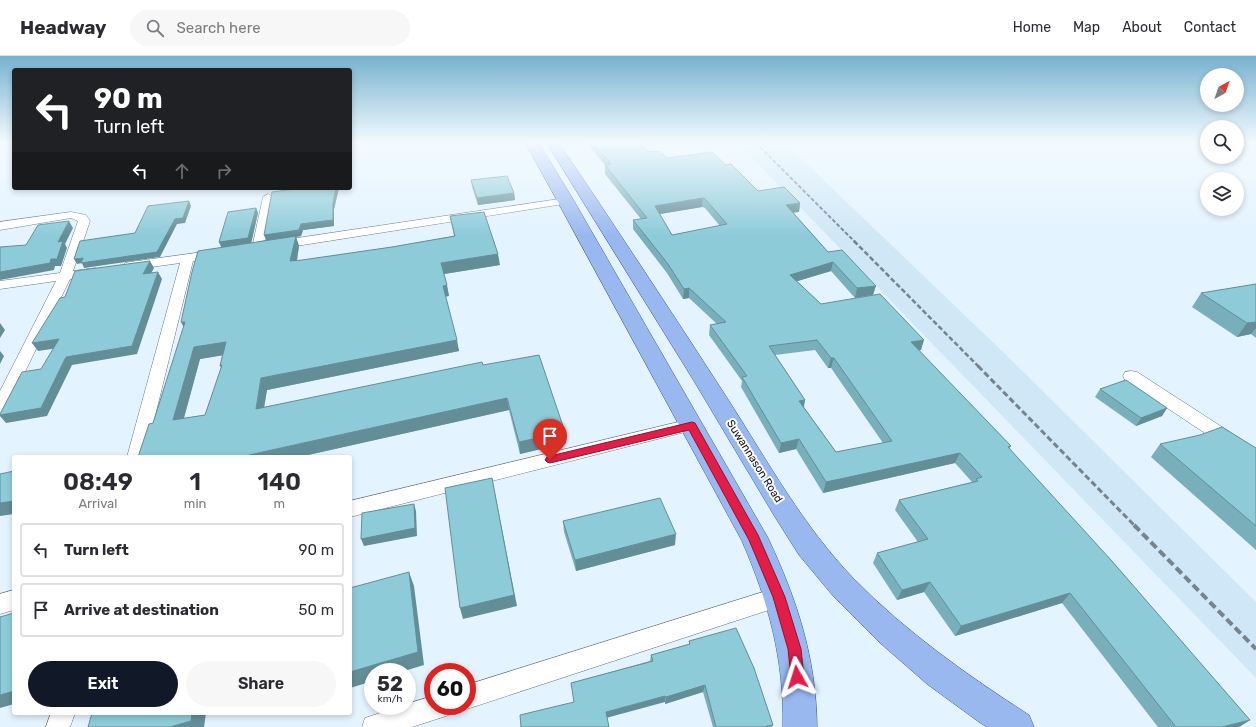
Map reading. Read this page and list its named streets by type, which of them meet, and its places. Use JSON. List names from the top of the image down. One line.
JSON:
{"streets":{"main road":["Suwannason Road"]},"north":"top right","page":{"header":"Headway","search":"Search here","nav":["Home","Map","About","Contact"],"turn":["90 m","Turn left"],"eta":["08:49","Arrival","1","min","140","m"],"list":[{"name":"Turn left","value":"90 m"},{"name":"Arrive at destination","value":"50 m"}],"buttons":["Exit","Share"],"speed":"52 km/h","limit":"60"}}
